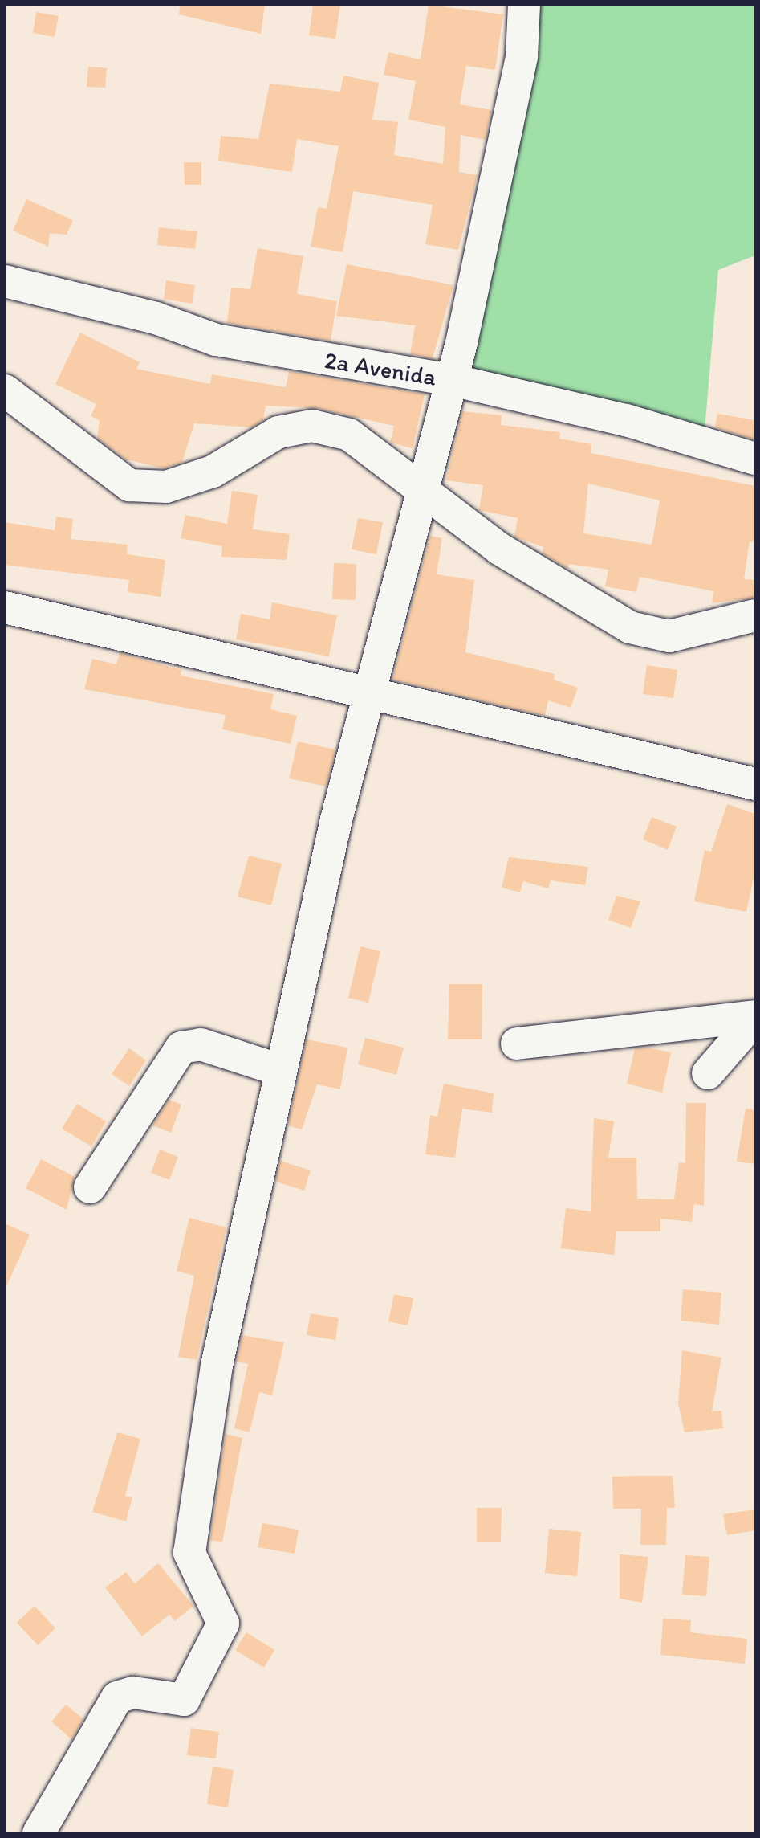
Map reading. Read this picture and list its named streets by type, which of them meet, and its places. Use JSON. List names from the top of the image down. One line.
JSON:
{"streets":{"street":["2a Avenida"]}}
